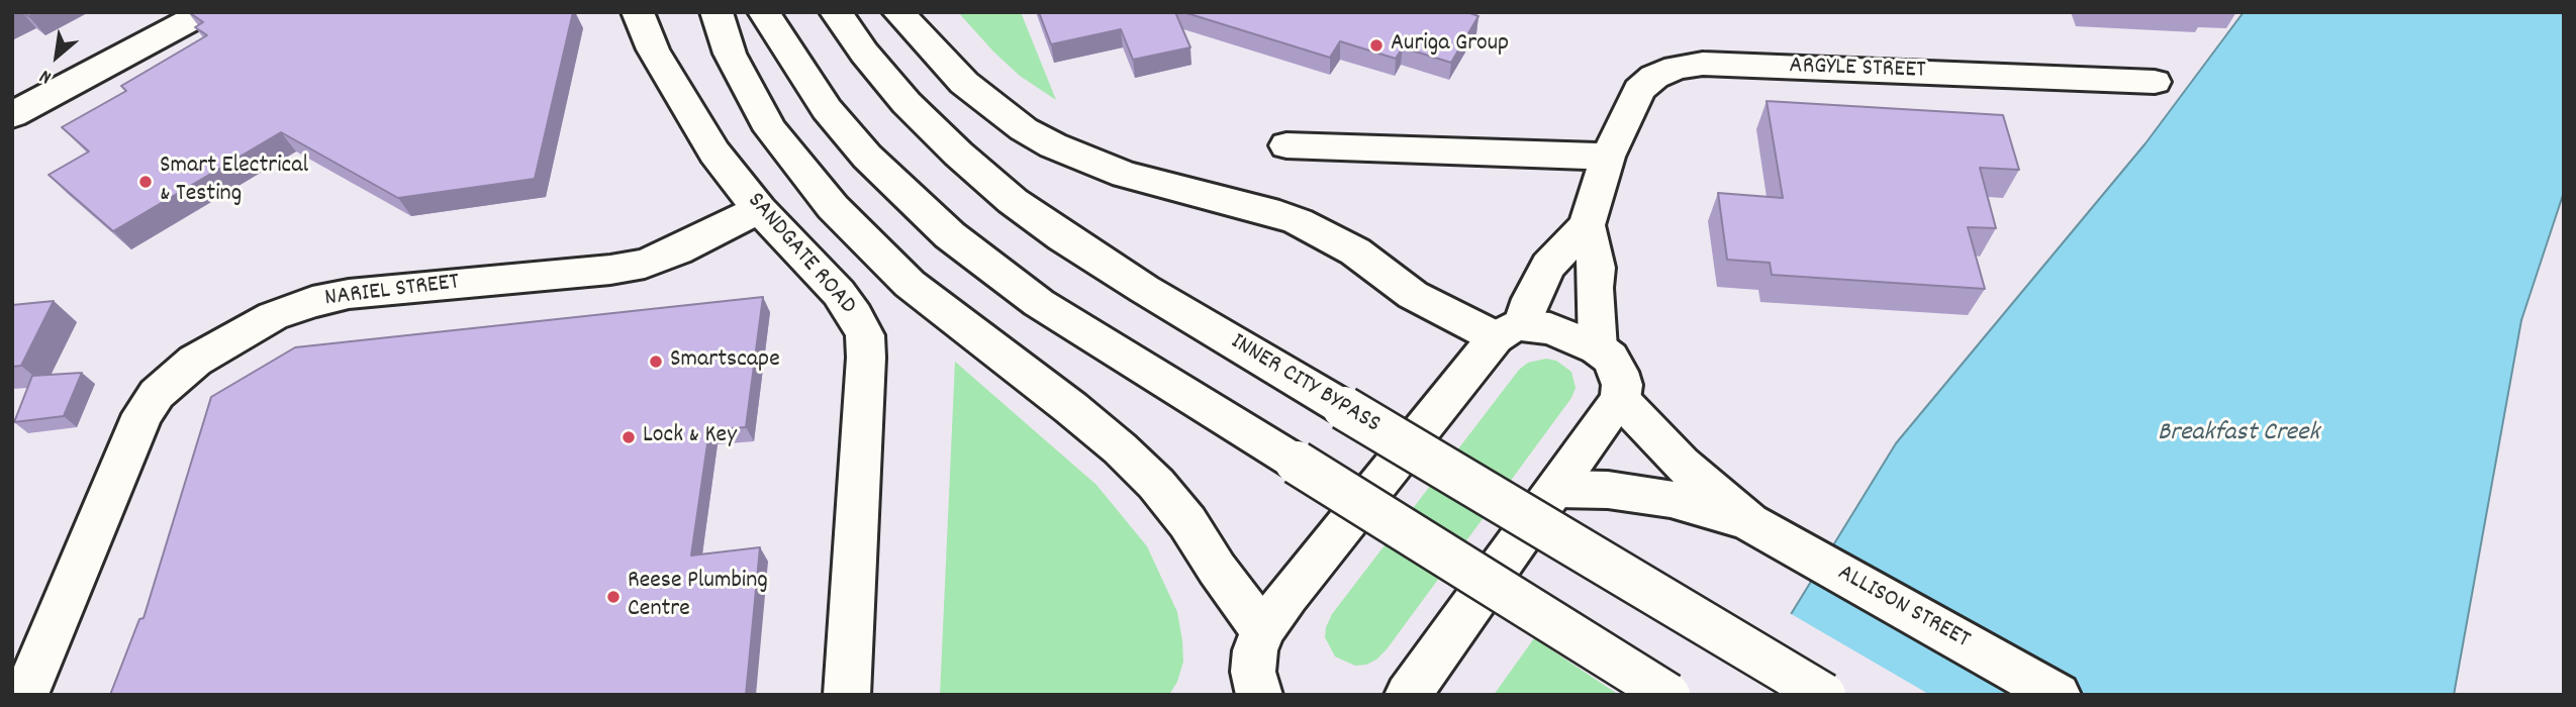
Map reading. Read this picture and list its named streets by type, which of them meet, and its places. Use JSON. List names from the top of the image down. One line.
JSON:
{"streets":{"main road":["ARGYLE STREET","SANDGATE ROAD","NARIEL STREET","INNER CITY BYPASS","ALLISON STREET"]},"crossings":[["SANDGATE ROAD","NARIEL STREET"]],"water":["Breakfast Creek"],"places":["Auriga Group","Smart Electrical & Testing","Smartscape","Lock & Key","Reese Plumbing Centre"],"north":"bottom left"}
